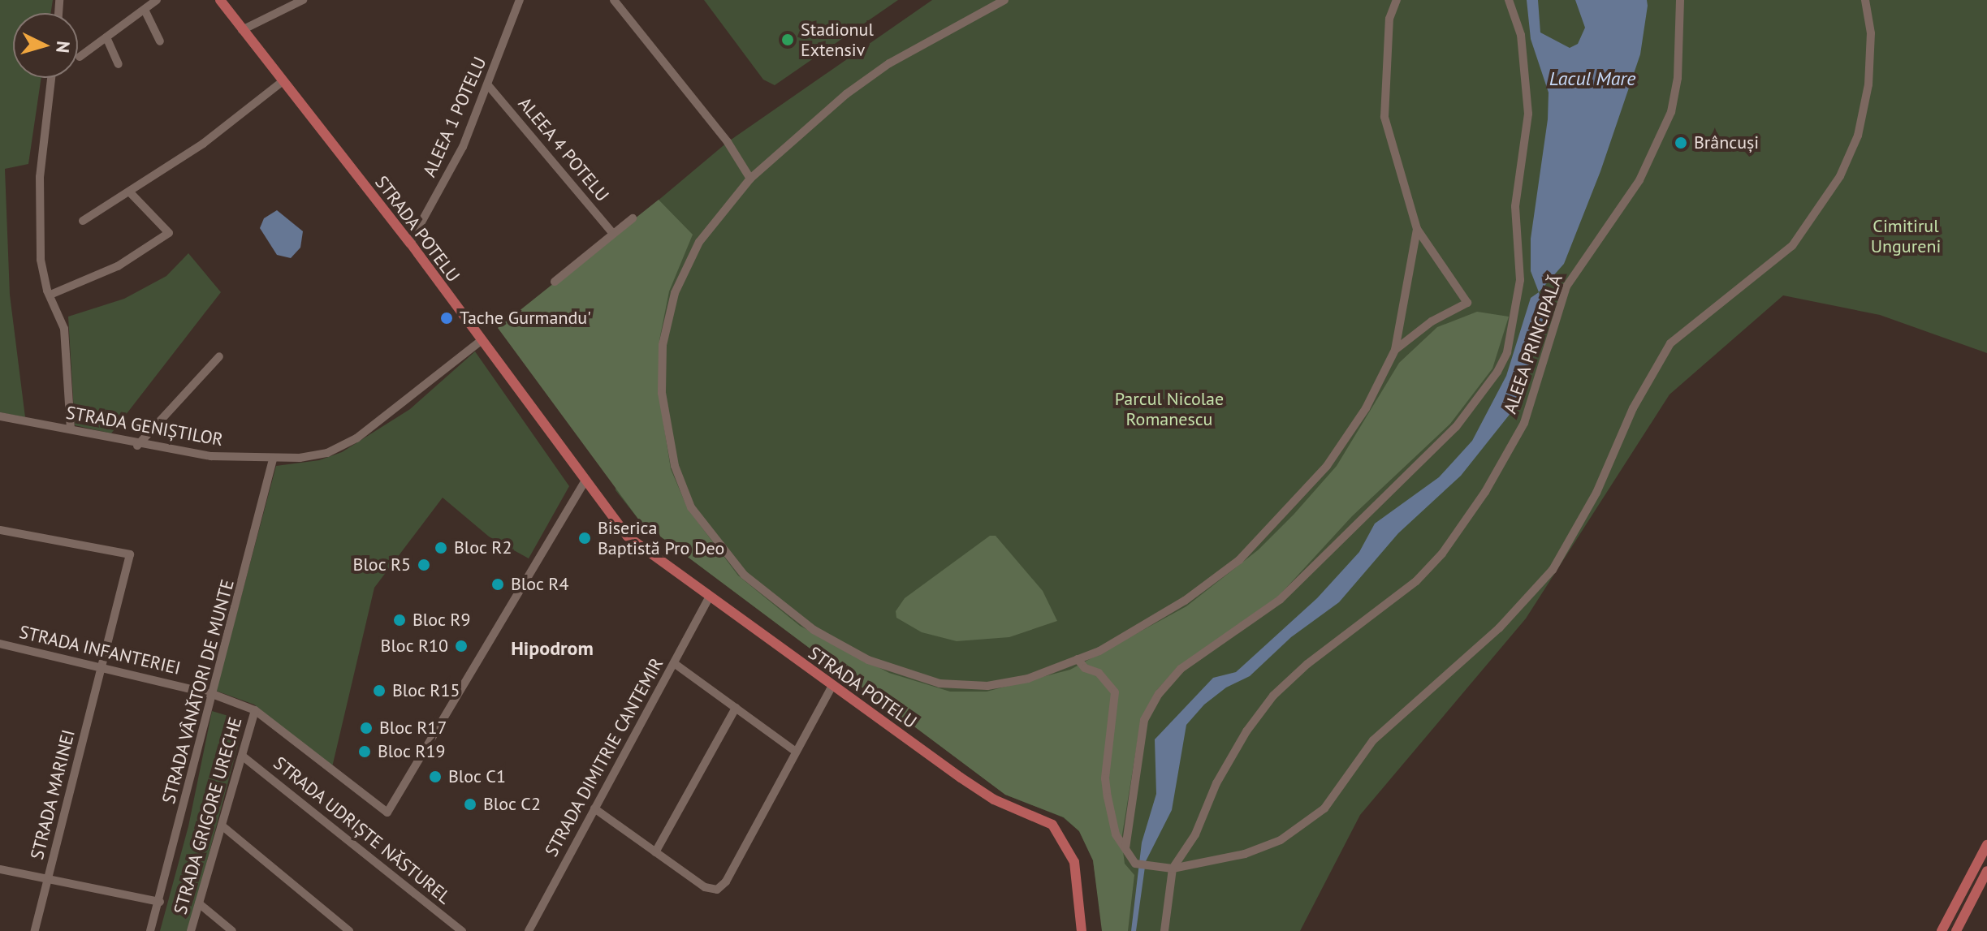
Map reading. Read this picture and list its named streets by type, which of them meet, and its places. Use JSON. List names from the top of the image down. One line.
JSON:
{"streets":{"main road":["STRADA POTELU"],"street":["ALEEA 1 POTELU","ALEEA 4 POTELU","ALEEA PRINCIPALĂ","STRADA GENIȘTILOR","STRADA INFANTERIEI","STRADA VÂNĂTORI DE MUNTE","STRADA DIMITRIE CANTEMIR","STRADA MARINEI","STRADA GRIGORE URECHE","STRADA UDRIȘTE NĂSTUREL"]},"crossings":[["ALEEA 1 POTELU","ALEEA 4 POTELU"],["ALEEA 1 POTELU","STRADA POTELU"],["STRADA POTELU","STRADA GENIȘTILOR"],["STRADA POTELU","STRADA INFANTERIEI"],["STRADA POTELU","STRADA DIMITRIE CANTEMIR"],["STRADA GENIȘTILOR","STRADA VÂNĂTORI DE MUNTE"],["STRADA INFANTERIEI","STRADA VÂNĂTORI DE MUNTE"],["STRADA INFANTERIEI","STRADA MARINEI"],["STRADA INFANTERIEI","STRADA GRIGORE URECHE"],["STRADA GRIGORE URECHE","STRADA UDRIȘTE NĂSTUREL"]],"districts":["Hipodrom"],"water":["Lacul Mare"],"parks":["Cimitirul Ungureni","Parcul Nicolae Romanescu"],"places":["Stadionul Extensiv","Brâncuși","Tache Gurmandu'","Biserica Baptistă Pro Deo","Bloc R2","Bloc R5","Bloc R4","Bloc R9","Bloc R10","Bloc R15","Bloc R17","Bloc R19","Bloc C1","Bloc C2"],"north":"right"}
